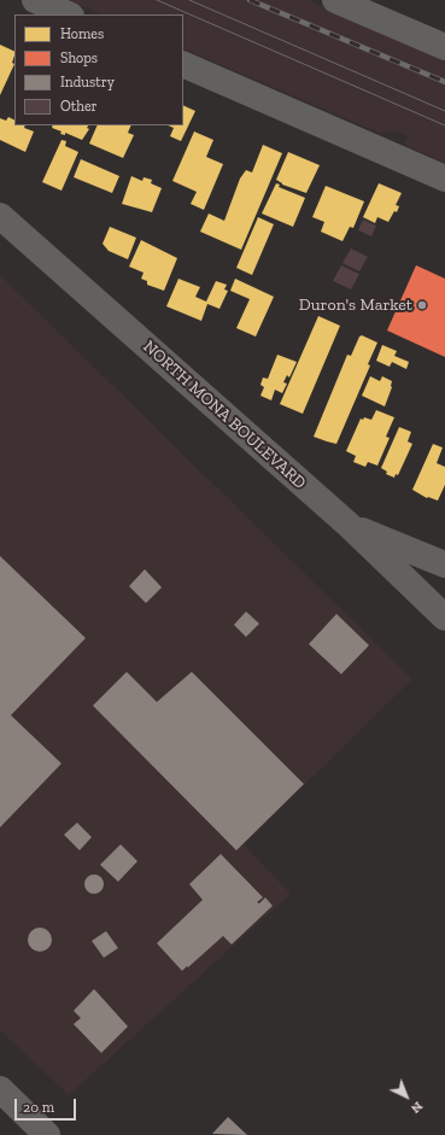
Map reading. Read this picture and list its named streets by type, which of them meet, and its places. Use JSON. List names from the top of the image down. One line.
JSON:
{"streets":{"street":["NORTH MONA BOULEVARD"]},"places":["Duron's Market"],"legend":["Homes","Shops","Industry","Other"],"scale_bar":"20 m","north":"bottom right"}
